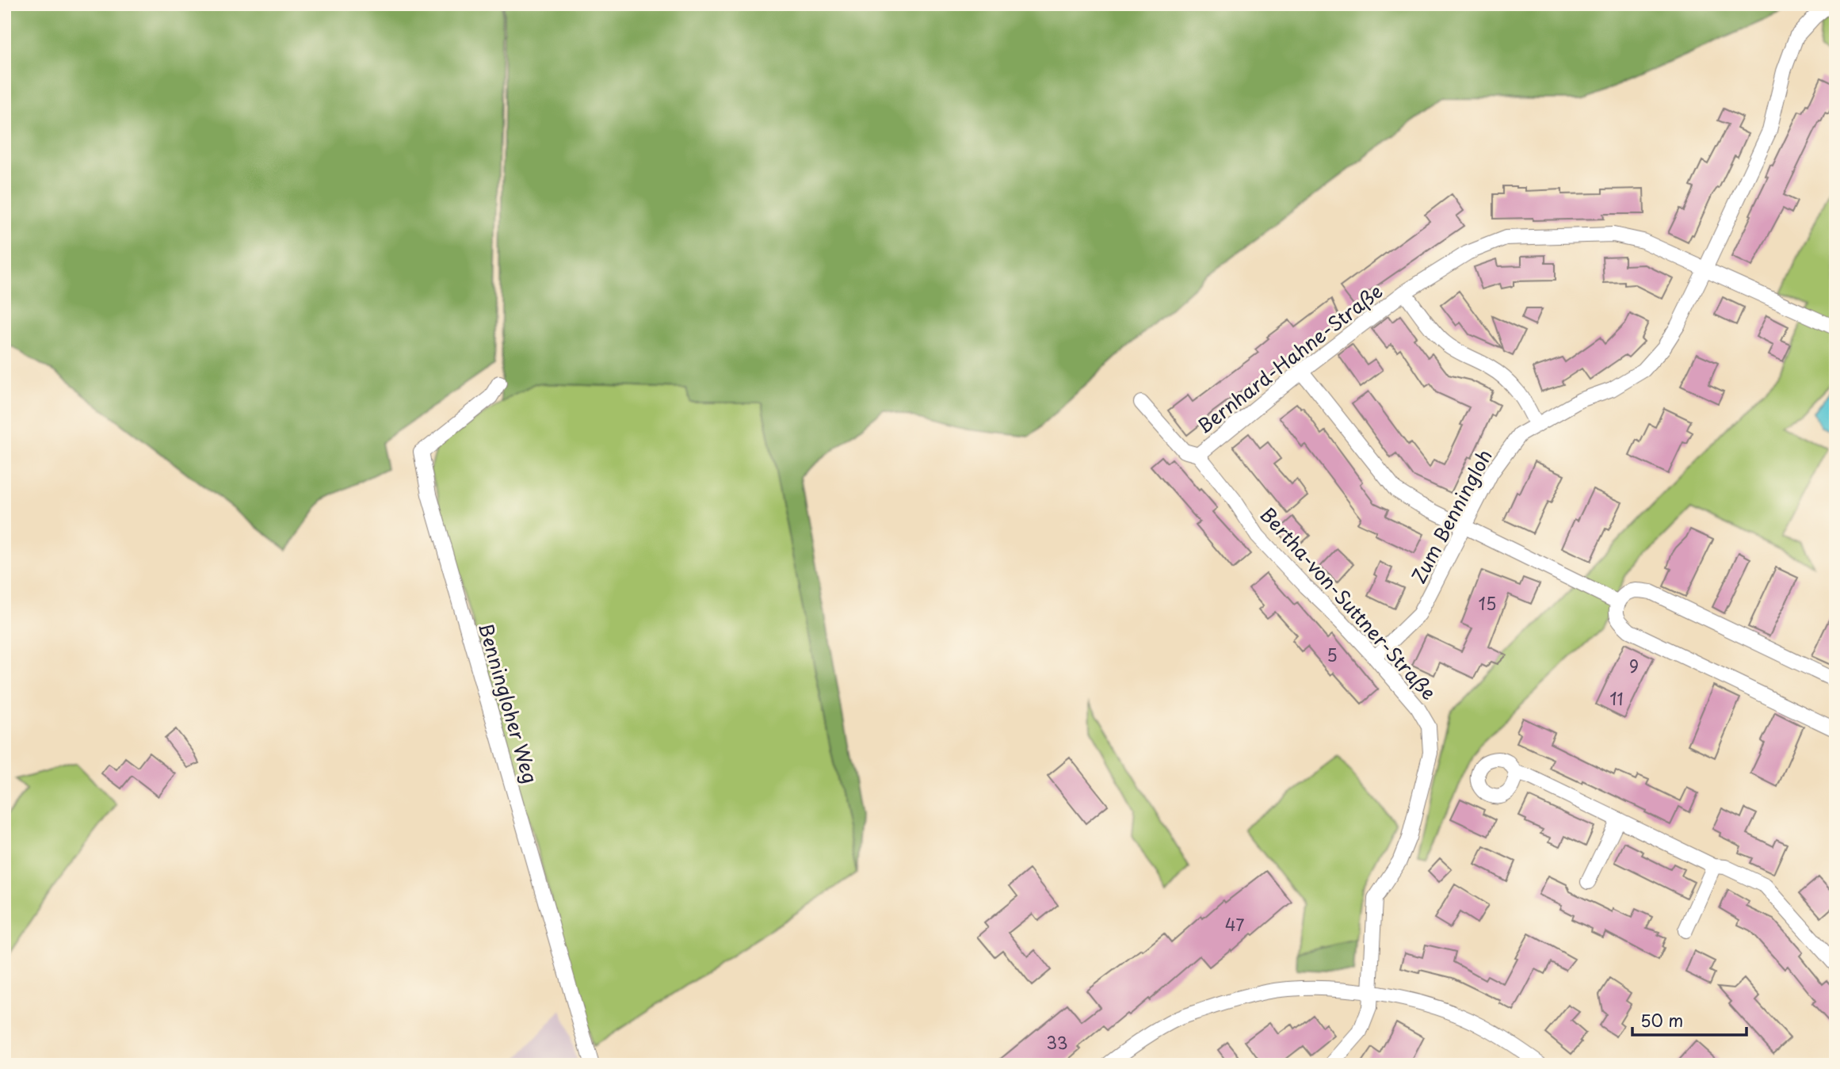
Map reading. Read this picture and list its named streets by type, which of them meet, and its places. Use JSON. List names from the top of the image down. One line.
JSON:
{"streets":{"street":["Bernhard-Hahne-Straße","Zum Benningloh","Bertha-von-Suttner-Straße","Benningloher Weg"]},"crossings":[["Bernhard-Hahne-Straße","Zum Benningloh"],["Bernhard-Hahne-Straße","Bertha-von-Suttner-Straße"],["Zum Benningloh","Bertha-von-Suttner-Straße"]],"house_numbers":["15","5","9","11","47","33"],"scale_bar":"50 m"}
